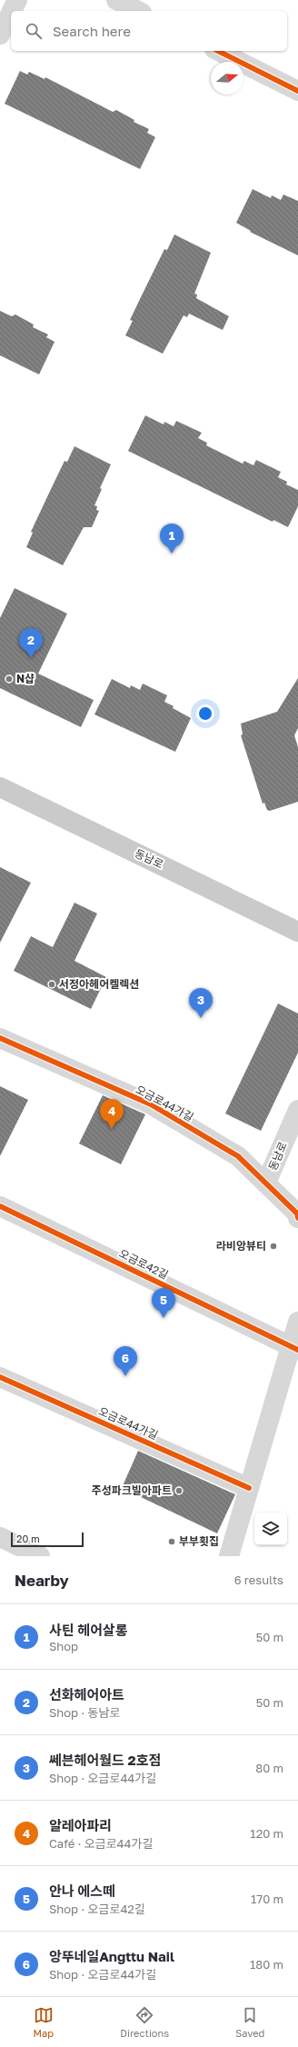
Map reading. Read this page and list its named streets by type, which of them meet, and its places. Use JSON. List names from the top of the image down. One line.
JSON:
{"streets":{"main road":["동남로"],"street":["오금로44가길","오금로42길"]},"crossings":[["동남로","오금로44가길"]],"places":["N샵","서정아헤어켈렉션","라비앙뷰티","주성파크빌아파트","부부횟집"],"scale_bar":"20 m","north":"right","page":{"search":"Search here","pins":["1","2","3","4","5","6"],"scale":"20 m","heading":["Nearby","6 results"],"list":[{"mark":"1","name":"사틴 헤어살롱","note":"Shop","value":"50 m"},{"mark":"2","name":"선화헤어아트","note":"Shop · 동남로","value":"50 m"},{"mark":"3","name":"쎄븐헤어월드 2호점","note":"Shop · 오금로44가길","value":"80 m"},{"mark":"4","name":"알레아파리","note":"Café · 오금로44가길","value":"120 m"},{"mark":"5","name":"안나 에스떼","note":"Shop · 오금로42길","value":"170 m"},{"mark":"6","name":"앙뚜네일Angttu Nail","note":"Shop · 오금로44가길","value":"180 m"}],"nav":["Map","Directions","Saved"]}}
